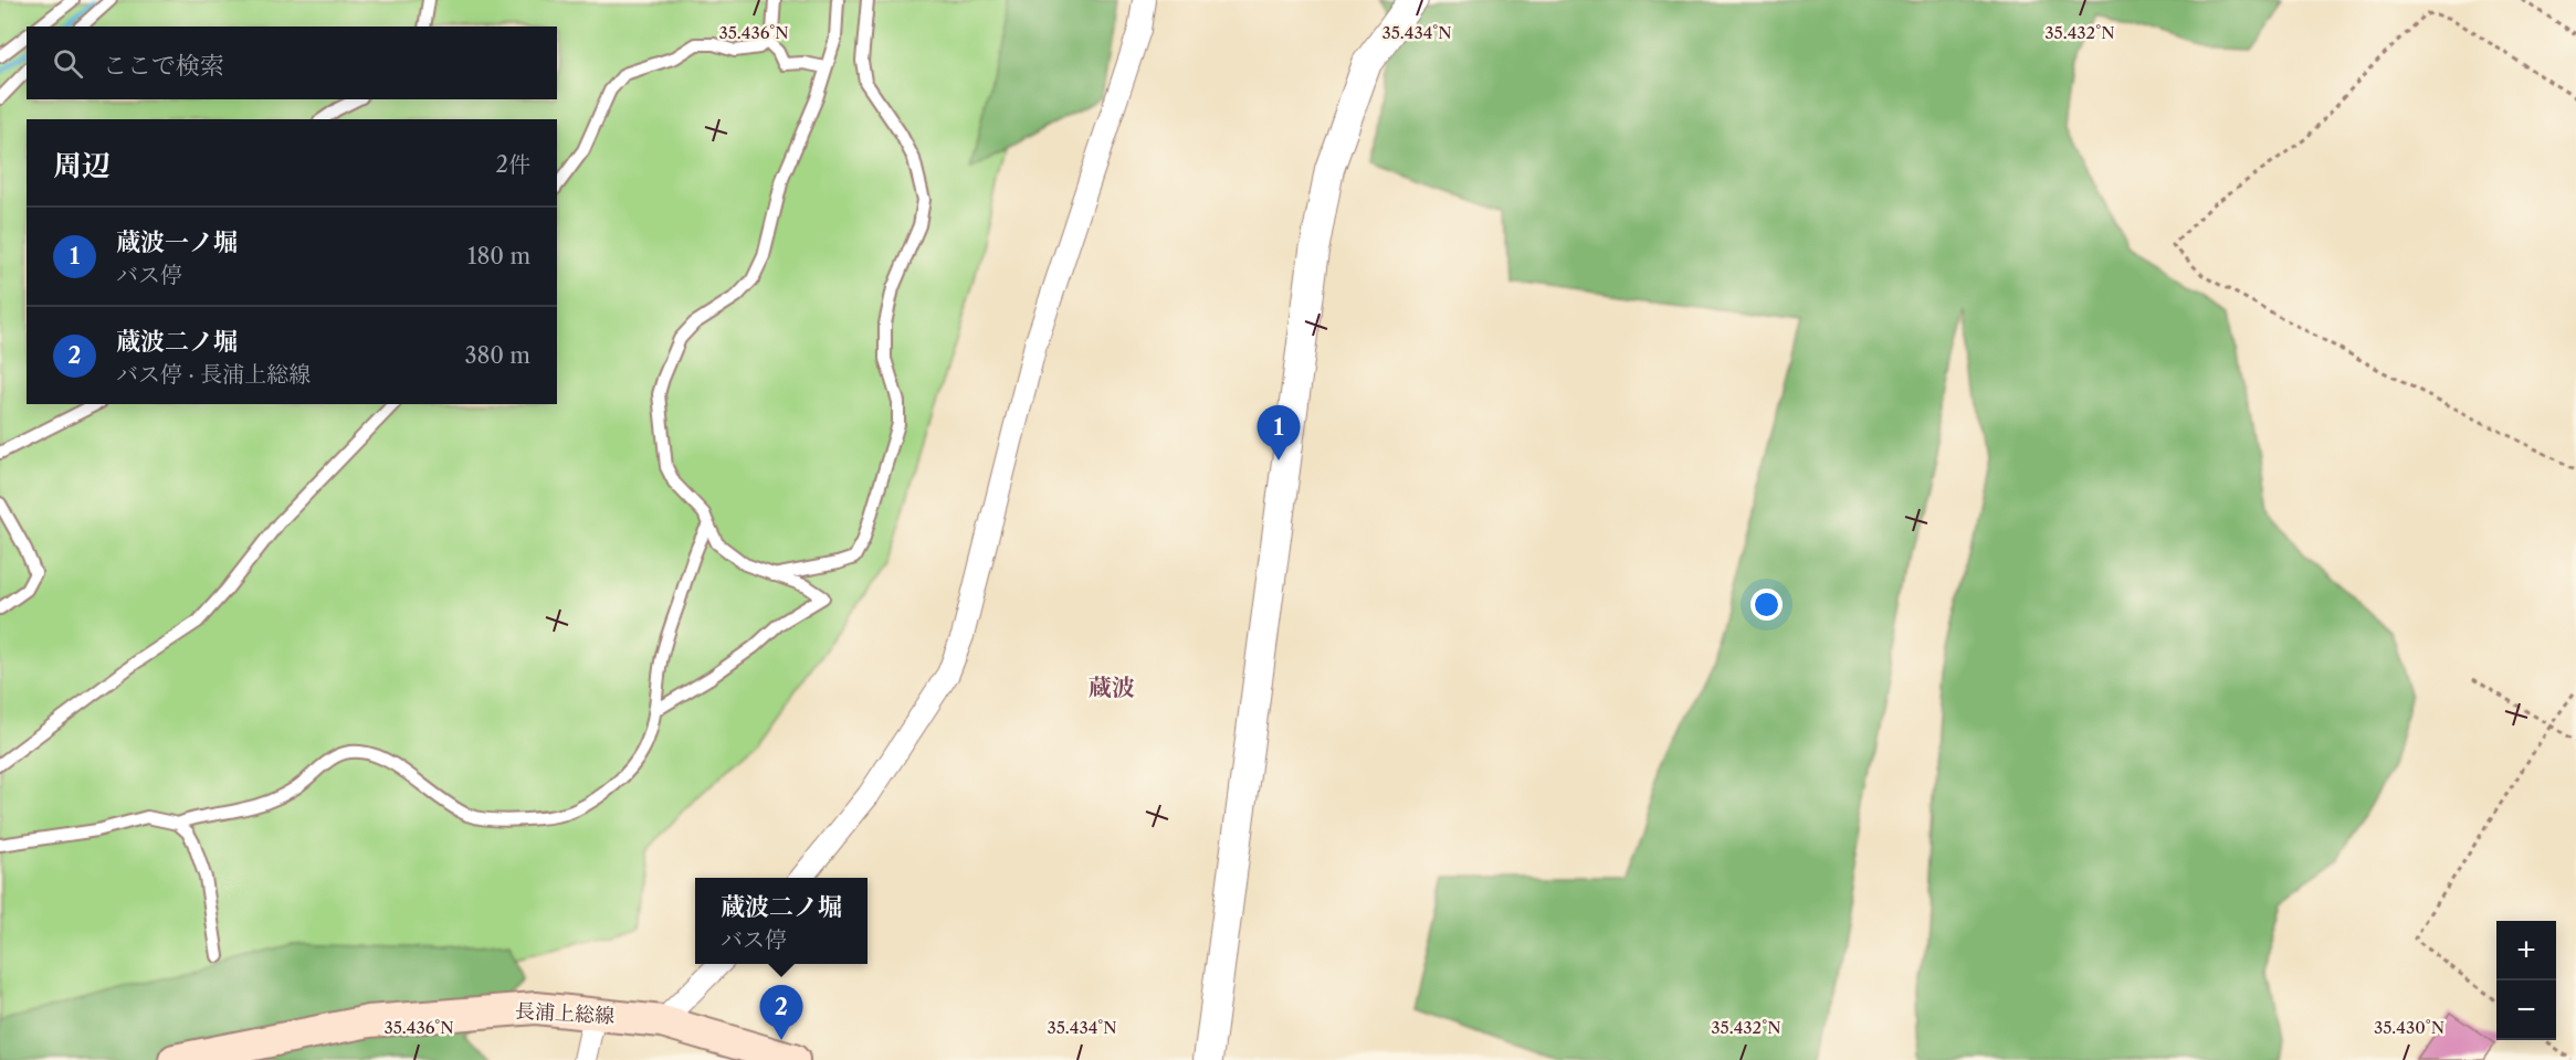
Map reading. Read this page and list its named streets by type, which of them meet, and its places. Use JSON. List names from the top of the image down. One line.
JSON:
{"streets":{"main road":["長浦上総線"]},"districts":["蔵波"],"page":{"search":"ここで検索","heading":["周辺","2件"],"list":[{"mark":"1","name":"蔵波一ノ堀","note":"バス停","value":"180 m"},{"mark":"2","name":"蔵波二ノ堀","note":"バス停 · 長浦上総線","value":"380 m"}],"pins":["1","2"],"popup":["蔵波二ノ堀","バス停"],"map_buttons":["+","−"]},"coordinates":["35.436°N","35.434°N","35.432°N","35.430°N"]}
